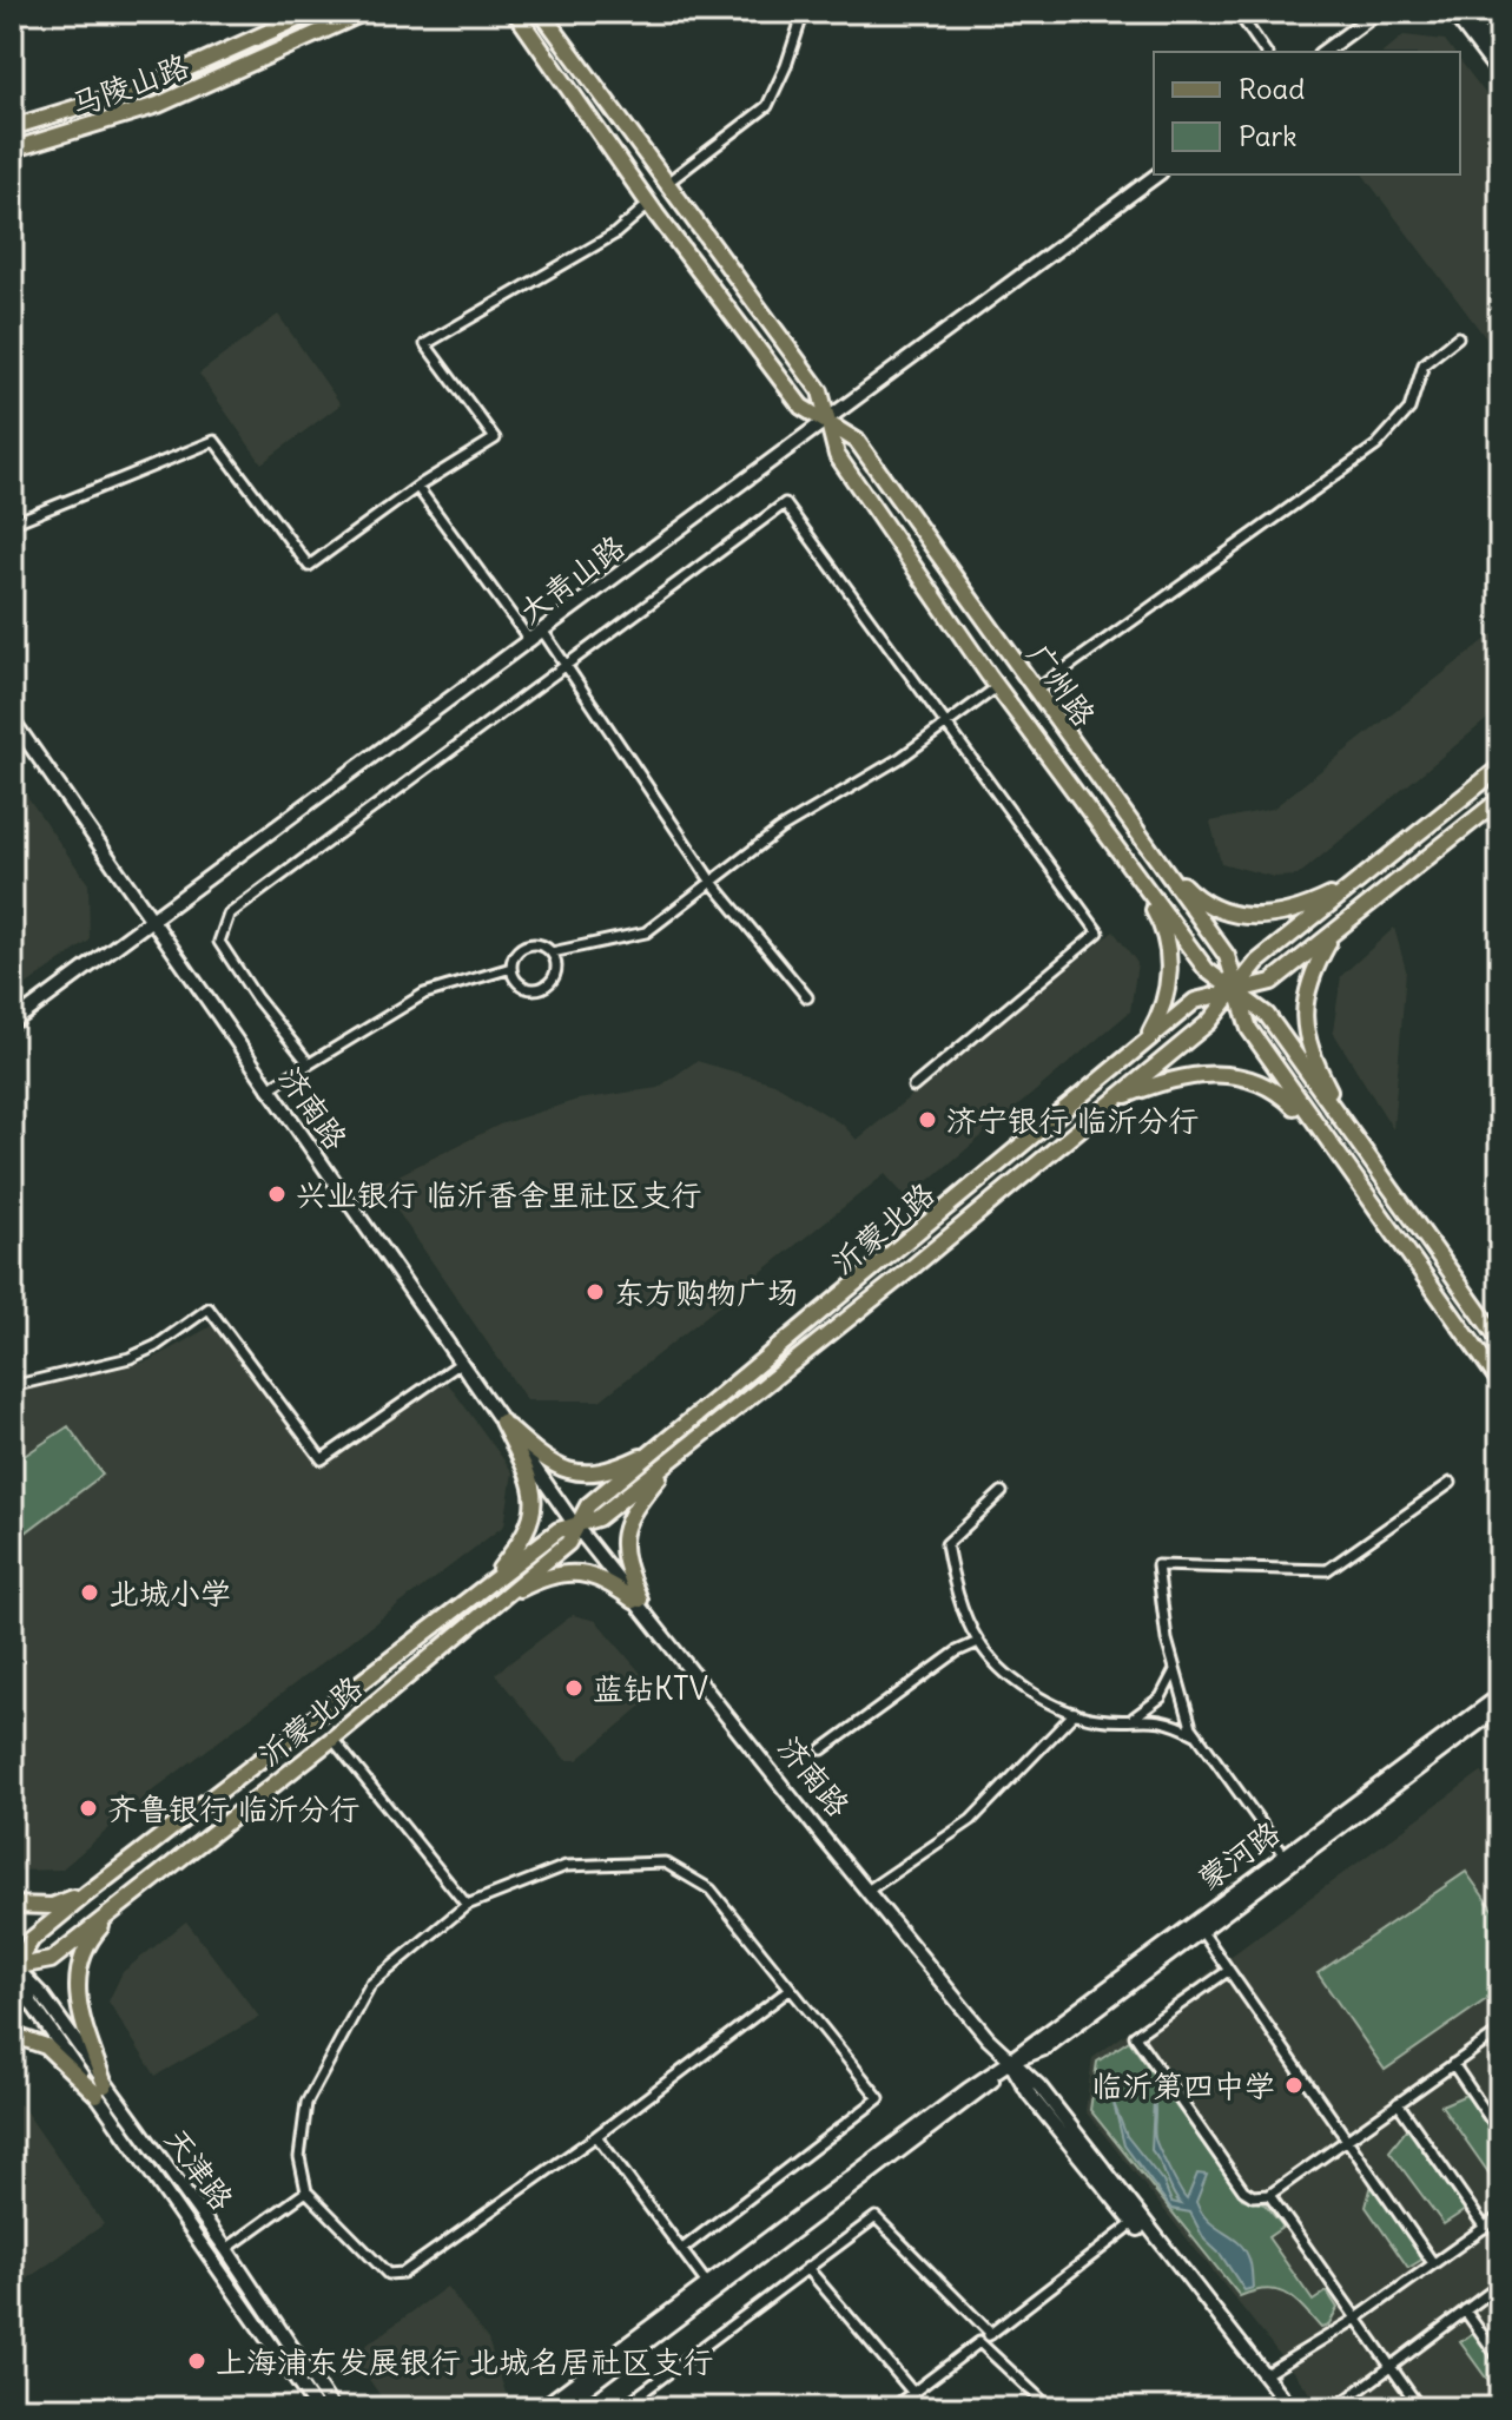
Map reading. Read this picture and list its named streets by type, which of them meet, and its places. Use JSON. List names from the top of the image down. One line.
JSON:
{"streets":{"main road":["马陵山路","广州路","沂蒙北路"],"street":["大青山路","济南路","蒙河路","天津路"]},"crossings":[["大青山路","广州路"],["大青山路","济南路"],["广州路","沂蒙北路"],["济南路","沂蒙北路"],["济南路","蒙河路"],["沂蒙北路","天津路"]],"places":["济宁银行 临沂分行","兴业银行 临沂香舍里社区支行","东方购物广场","北城小学","蓝钻KTV","齐鲁银行 临沂分行","临沂第四中学","上海浦东发展银行 北城名居社区支行"],"legend":["Road","Park"]}
